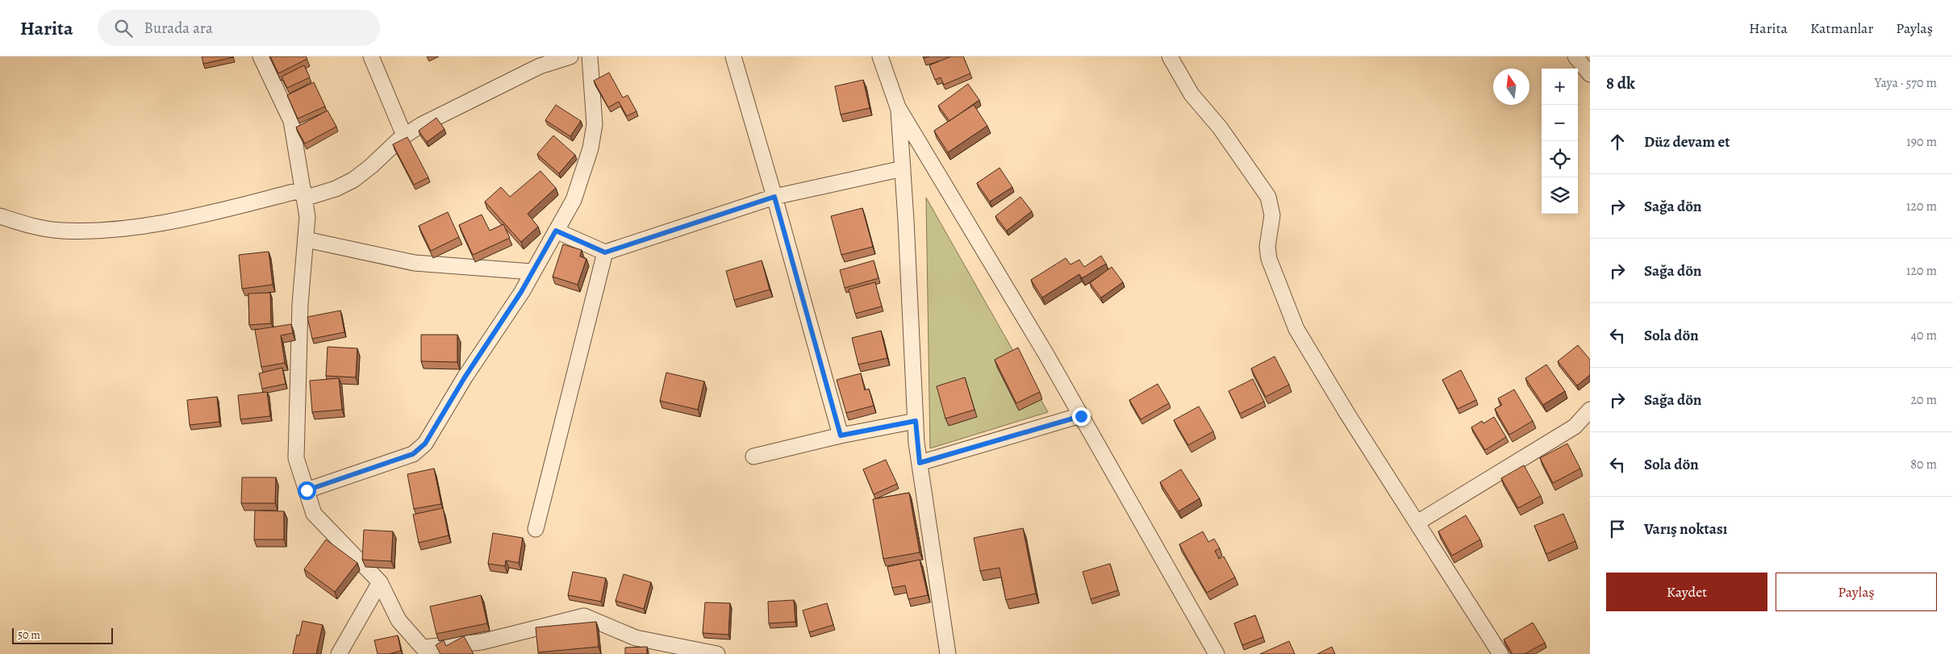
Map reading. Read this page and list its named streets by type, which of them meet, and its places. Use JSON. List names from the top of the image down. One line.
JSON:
{"scale_bar":"50 m","north":"top","page":{"header":"Harita","search":"Burada ara","nav":["Harita","Katmanlar","Paylaş"],"heading":["8 dk","Yaya · 570 m"],"map_buttons":["+","−"],"list":[["Düz devam et","190 m"],["Sağa dön","120 m"],["Sağa dön","120 m"],["Sola dön","40 m"],["Sağa dön","20 m"],["Sola dön","80 m"],"Varış noktası"],"buttons":["Kaydet","Paylaş"],"scale":"50 m"}}
